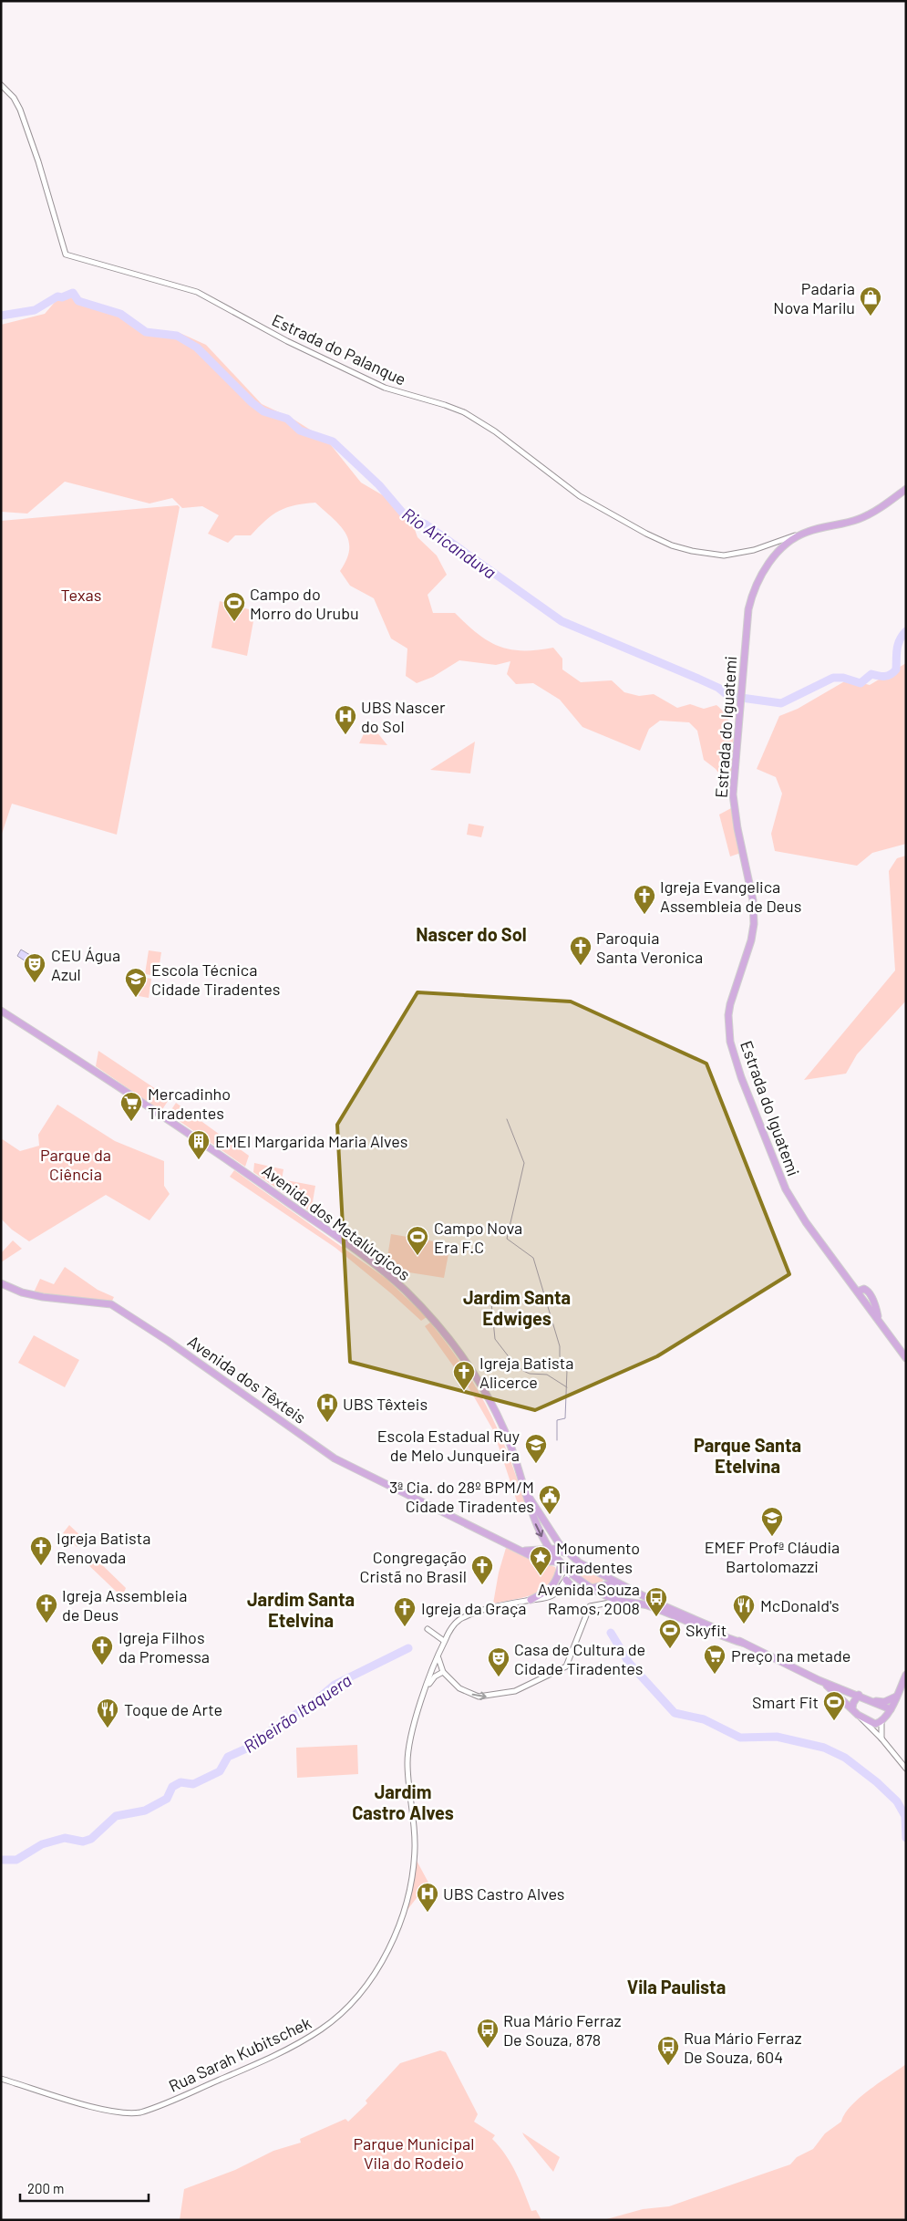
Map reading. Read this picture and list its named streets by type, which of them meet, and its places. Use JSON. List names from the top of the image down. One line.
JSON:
{"streets":{"main road":["Estrada do Iguatemi","Avenida dos Metalúrgicos","Avenida dos Têxteis"],"street":["Estrada do Palanque","Rua Sarah Kubitschek"]},"crossings":[["Estrada do Palanque","Estrada do Iguatemi"],["Avenida dos Metalúrgicos","Avenida dos Têxteis"]],"districts":["Nascer do Sol","Jardim Santa Edwiges","Parque Santa Etelvina","Jardim Santa Etelvina","Jardim Castro Alves","Vila Paulista"],"water":["Rio Aricanduva","Ribeirão Itaquera"],"parks":["Texas","Parque da Ciência","Parque Municipal Vila do Rodeio"],"places":{"shop":["Padaria Nova Marilu"],"sports":["Campo do Morro do Urubu","Campo Nova Era F.C","Skyfit","Smart Fit"],"hospital":["UBS Nascer do Sol","UBS Têxteis","UBS Castro Alves"],"church":["Igreja Evangelica Assembleia de Deus","Paroquia Santa Veronica","Igreja Batista Alicerce","Igreja Batista Renovada","Congregação Cristã no Brasil","Igreja Assembleia de Deus","Igreja da Graça","Igreja Filhos da Promessa"],"theatre":["CEU Água Azul","Casa de Cultura de Cidade Tiradentes"],"school or university":["Escola Técnica Cidade Tiradentes","Escola Estadual Ruy de Melo Junqueira","EMEF Profª Cláudia Bartolomazzi"],"supermarket":["Mercadinho Tiradentes","Preço na metade"],"building":["EMEI Margarida Maria Alves"],"public building":["3ª Cia. do 28º BPM/M Cidade Tiradentes"],"place":["Monumento Tiradentes"],"bus stop":["Avenida Souza Ramos, 2008","Rua Mário Ferraz De Souza, 878","Rua Mário Ferraz De Souza, 604"],"restaurant":["McDonald's","Toque de Arte"]},"scale_bar":"200 m"}
